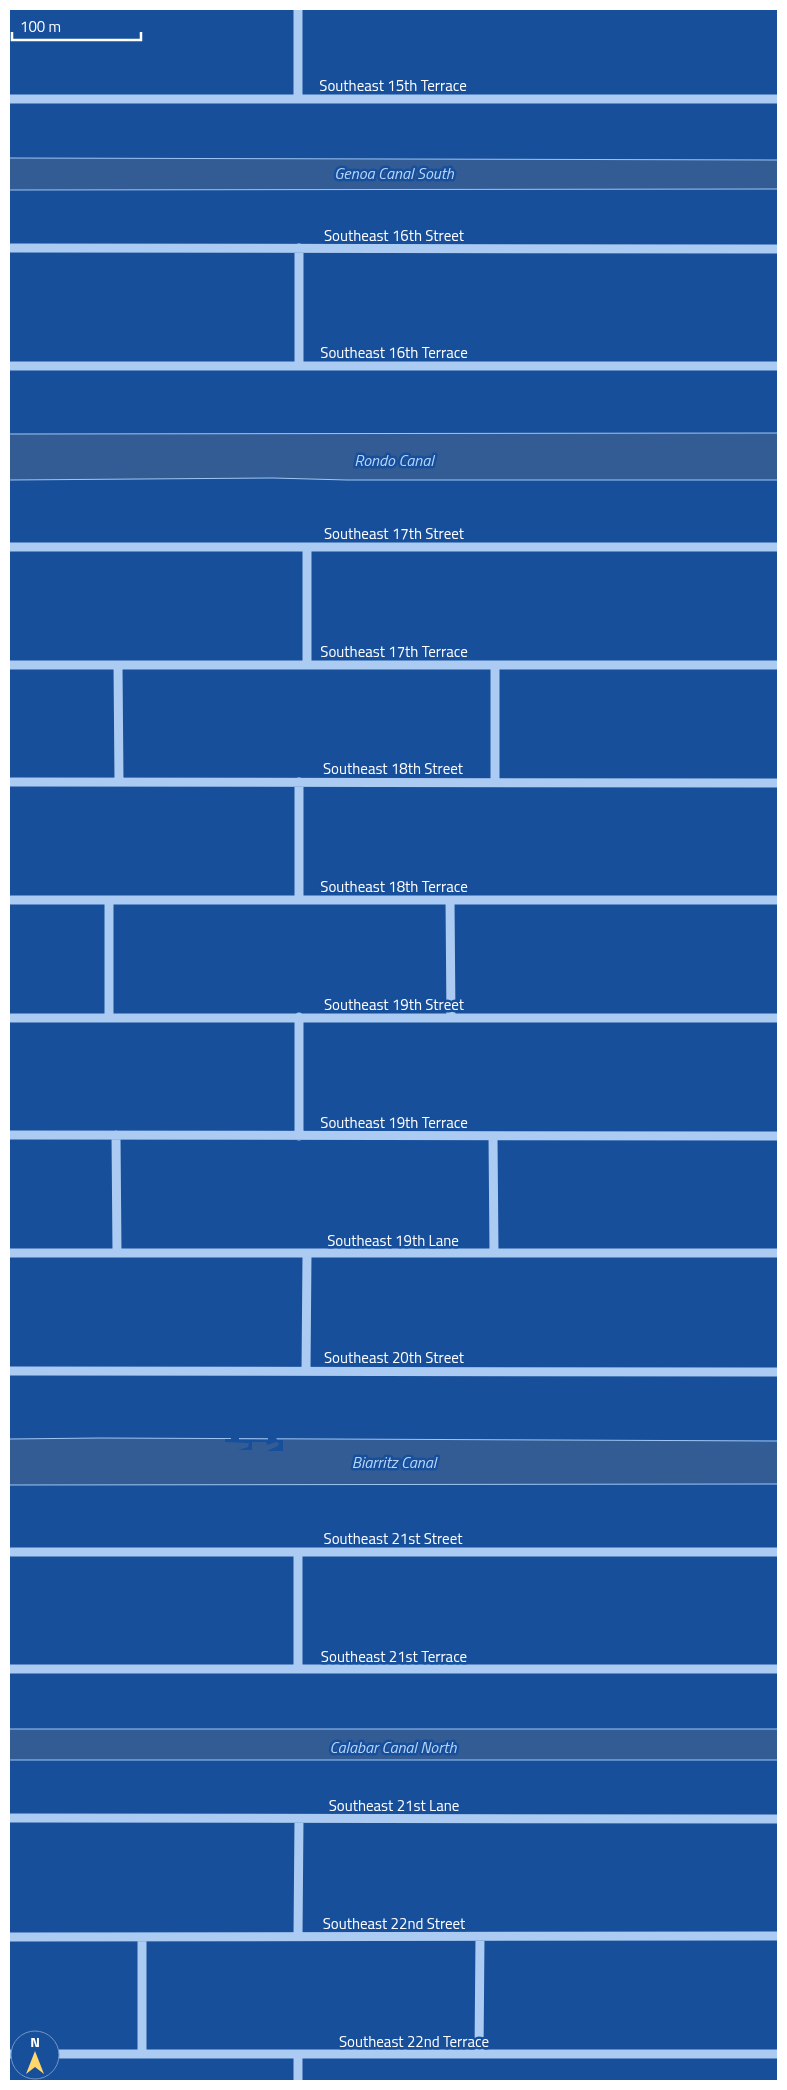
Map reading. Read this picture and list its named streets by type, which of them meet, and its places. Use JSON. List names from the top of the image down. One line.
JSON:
{"streets":{"street":["Southeast 15th Terrace","Southeast 16th Street","Southeast 16th Terrace","Southeast 17th Street","Southeast 17th Terrace","Southeast 18th Street","Southeast 18th Terrace","Southeast 19th Street","Southeast 19th Terrace","Southeast 19th Lane","Southeast 20th Street","Southeast 21st Street","Southeast 21st Terrace","Southeast 21st Lane","Southeast 22nd Street","Southeast 22nd Terrace"]},"water":["Genoa Canal South","Rondo Canal","Biarritz Canal","Calabar Canal North"],"scale_bar":"100 m","north":"top"}
